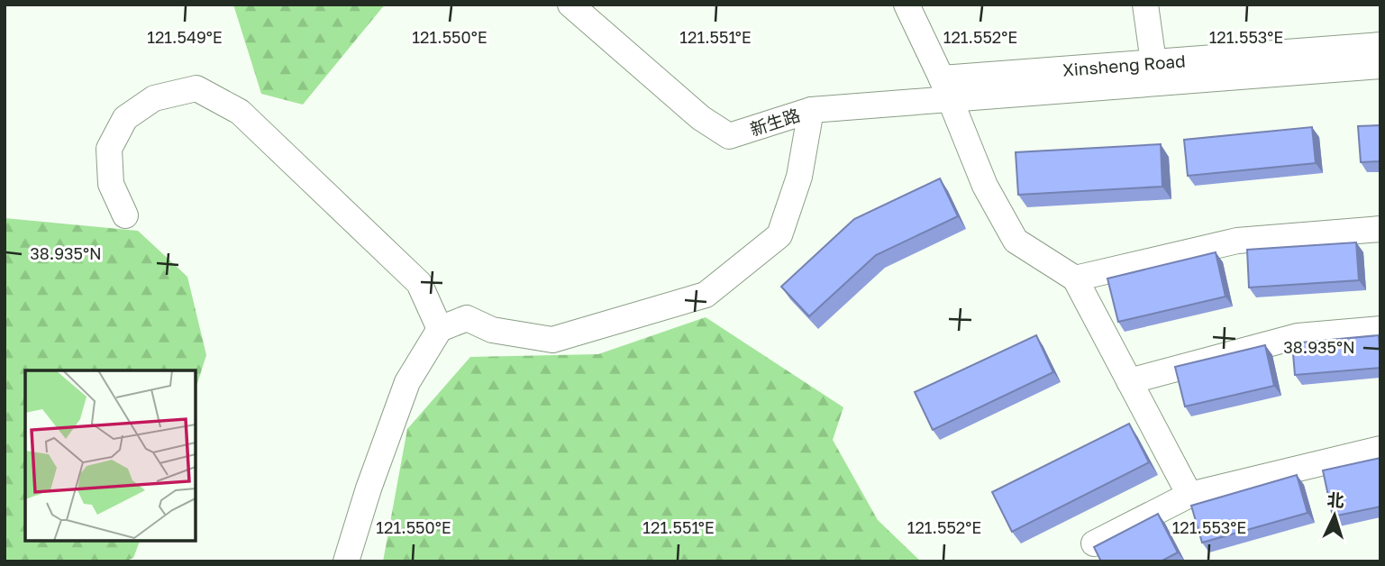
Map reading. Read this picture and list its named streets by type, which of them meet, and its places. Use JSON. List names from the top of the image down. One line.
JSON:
{"streets":{"street":["Xinsheng Road","新生路"]},"crossings":[["Xinsheng Road","新生路"]],"north":"top","coordinates":["121.549°E","121.550°E","121.551°E","121.552°E","121.553°E","38.935°N"]}
